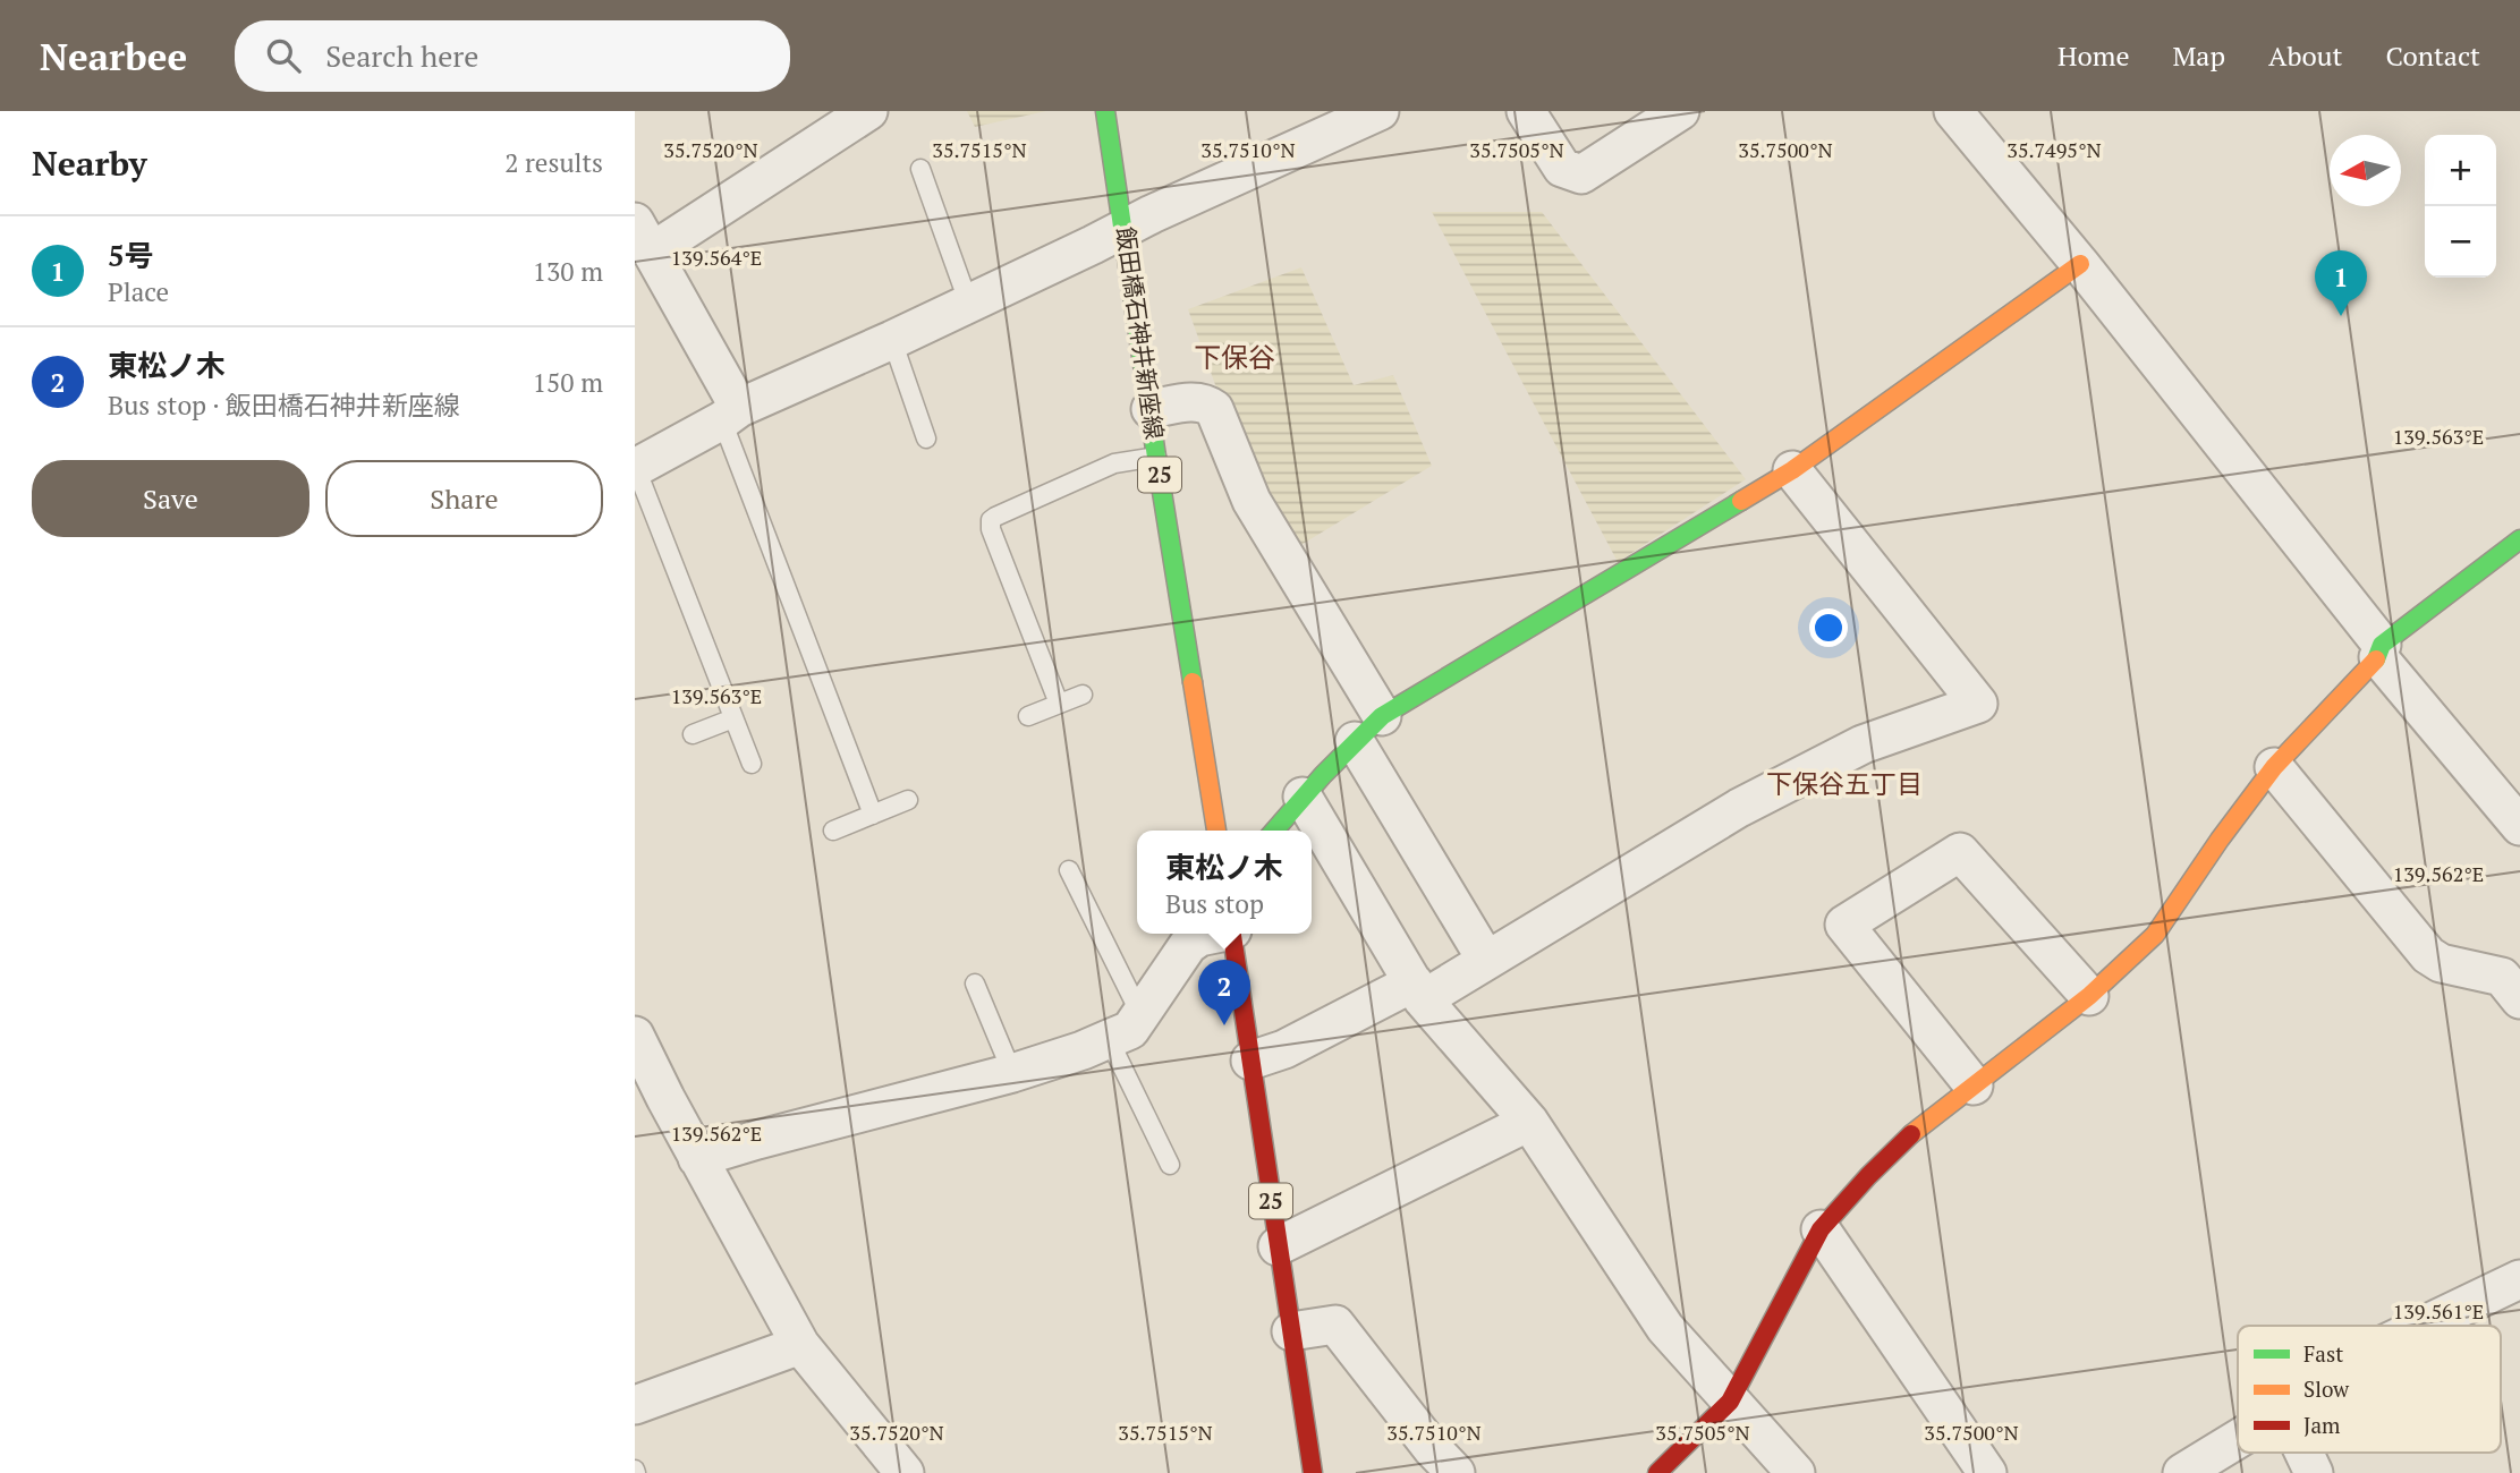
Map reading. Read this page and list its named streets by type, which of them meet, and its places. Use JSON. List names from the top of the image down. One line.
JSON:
{"streets":{"street":["飯田橋石神井新座線","25"]},"districts":["下保谷","下保谷五丁目"],"legend":["Fast","Slow","Jam"],"north":"left","page":{"header":"Nearbee","search":"Search here","nav":["Home","Map","About","Contact"],"heading":["Nearby","2 results"],"map_buttons":["+","−"],"list":[{"mark":"1","name":"5号","note":"Place","value":"130 m"},{"mark":"2","name":"東松ノ木","note":"Bus stop · 飯田橋石神井新座線","value":"150 m"}],"pins":["1","2"],"buttons":["Save","Share"],"popup":["東松ノ木","Bus stop"]},"coordinates":["35.7520°N","35.7515°N","35.7510°N","35.7505°N","35.7500°N","35.7495°N","139.564°E","139.563°E","139.562°E","139.561°E"]}
